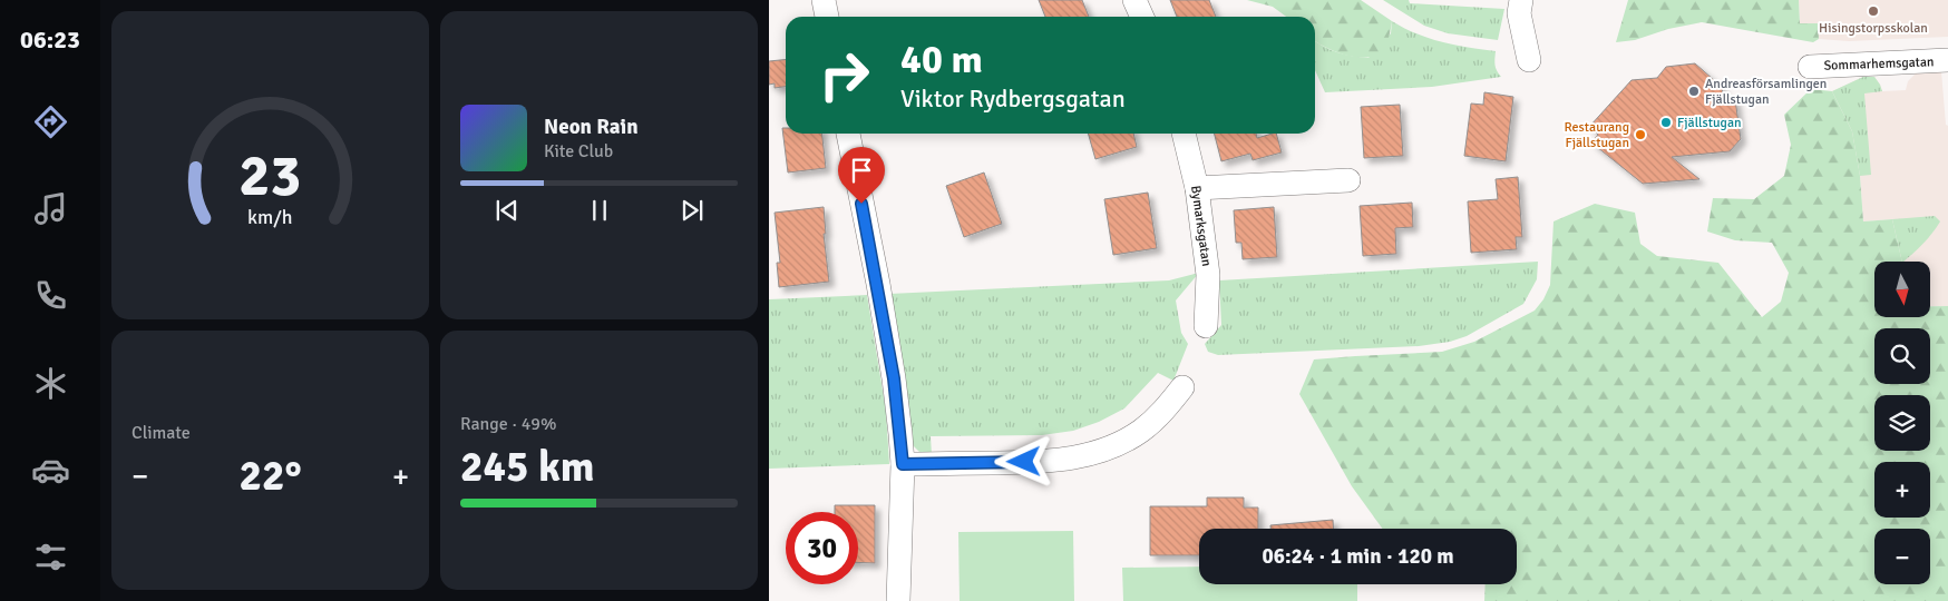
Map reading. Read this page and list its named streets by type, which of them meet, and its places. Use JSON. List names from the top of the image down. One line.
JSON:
{"streets":{"street":["Sommarhemsgatan","Bymarksgatan"]},"places":["Hisingstorpsskolan","Andreasförsamlingen Fjällstugan","Fjällstugan","Restaurang Fjällstugan"],"north":"bottom","page":{"tabs":"06:23","turn":["40 m","Viktor Rydbergsgatan"],"song":["Neon Rain","Kite Club"],"map_buttons":["+","−"],"tile":["Climate",["Range · 49%","245 km"]],"heat":["−","22°","+"],"limit":"30","trip":"06:24 · 1 min · 120 m","gauge":["23","km/h"]}}
